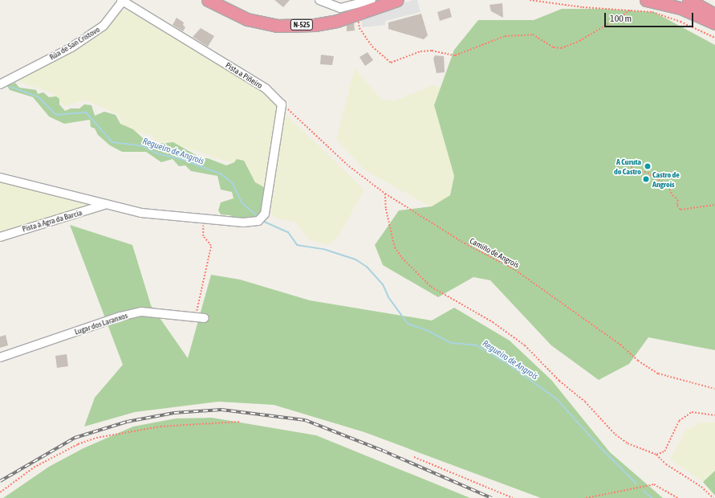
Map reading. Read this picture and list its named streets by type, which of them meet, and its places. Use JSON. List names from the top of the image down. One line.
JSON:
{"streets":{"highway":["N-525"],"street":["Rúa de San Cristovo","Pista a Piñeiro","Pista á Agra da Barcia","Lugar dos Laranxos"],"path":["Camiño de Angrois"]},"crossings":[["Rúa de San Cristovo","Pista a Piñeiro"],["Pista a Piñeiro","Camiño de Angrois"]],"water":["Regueiro de Angrois"],"places":["A Curuta do Castro","Castro de Angrois"],"scale_bar":"100 m"}
